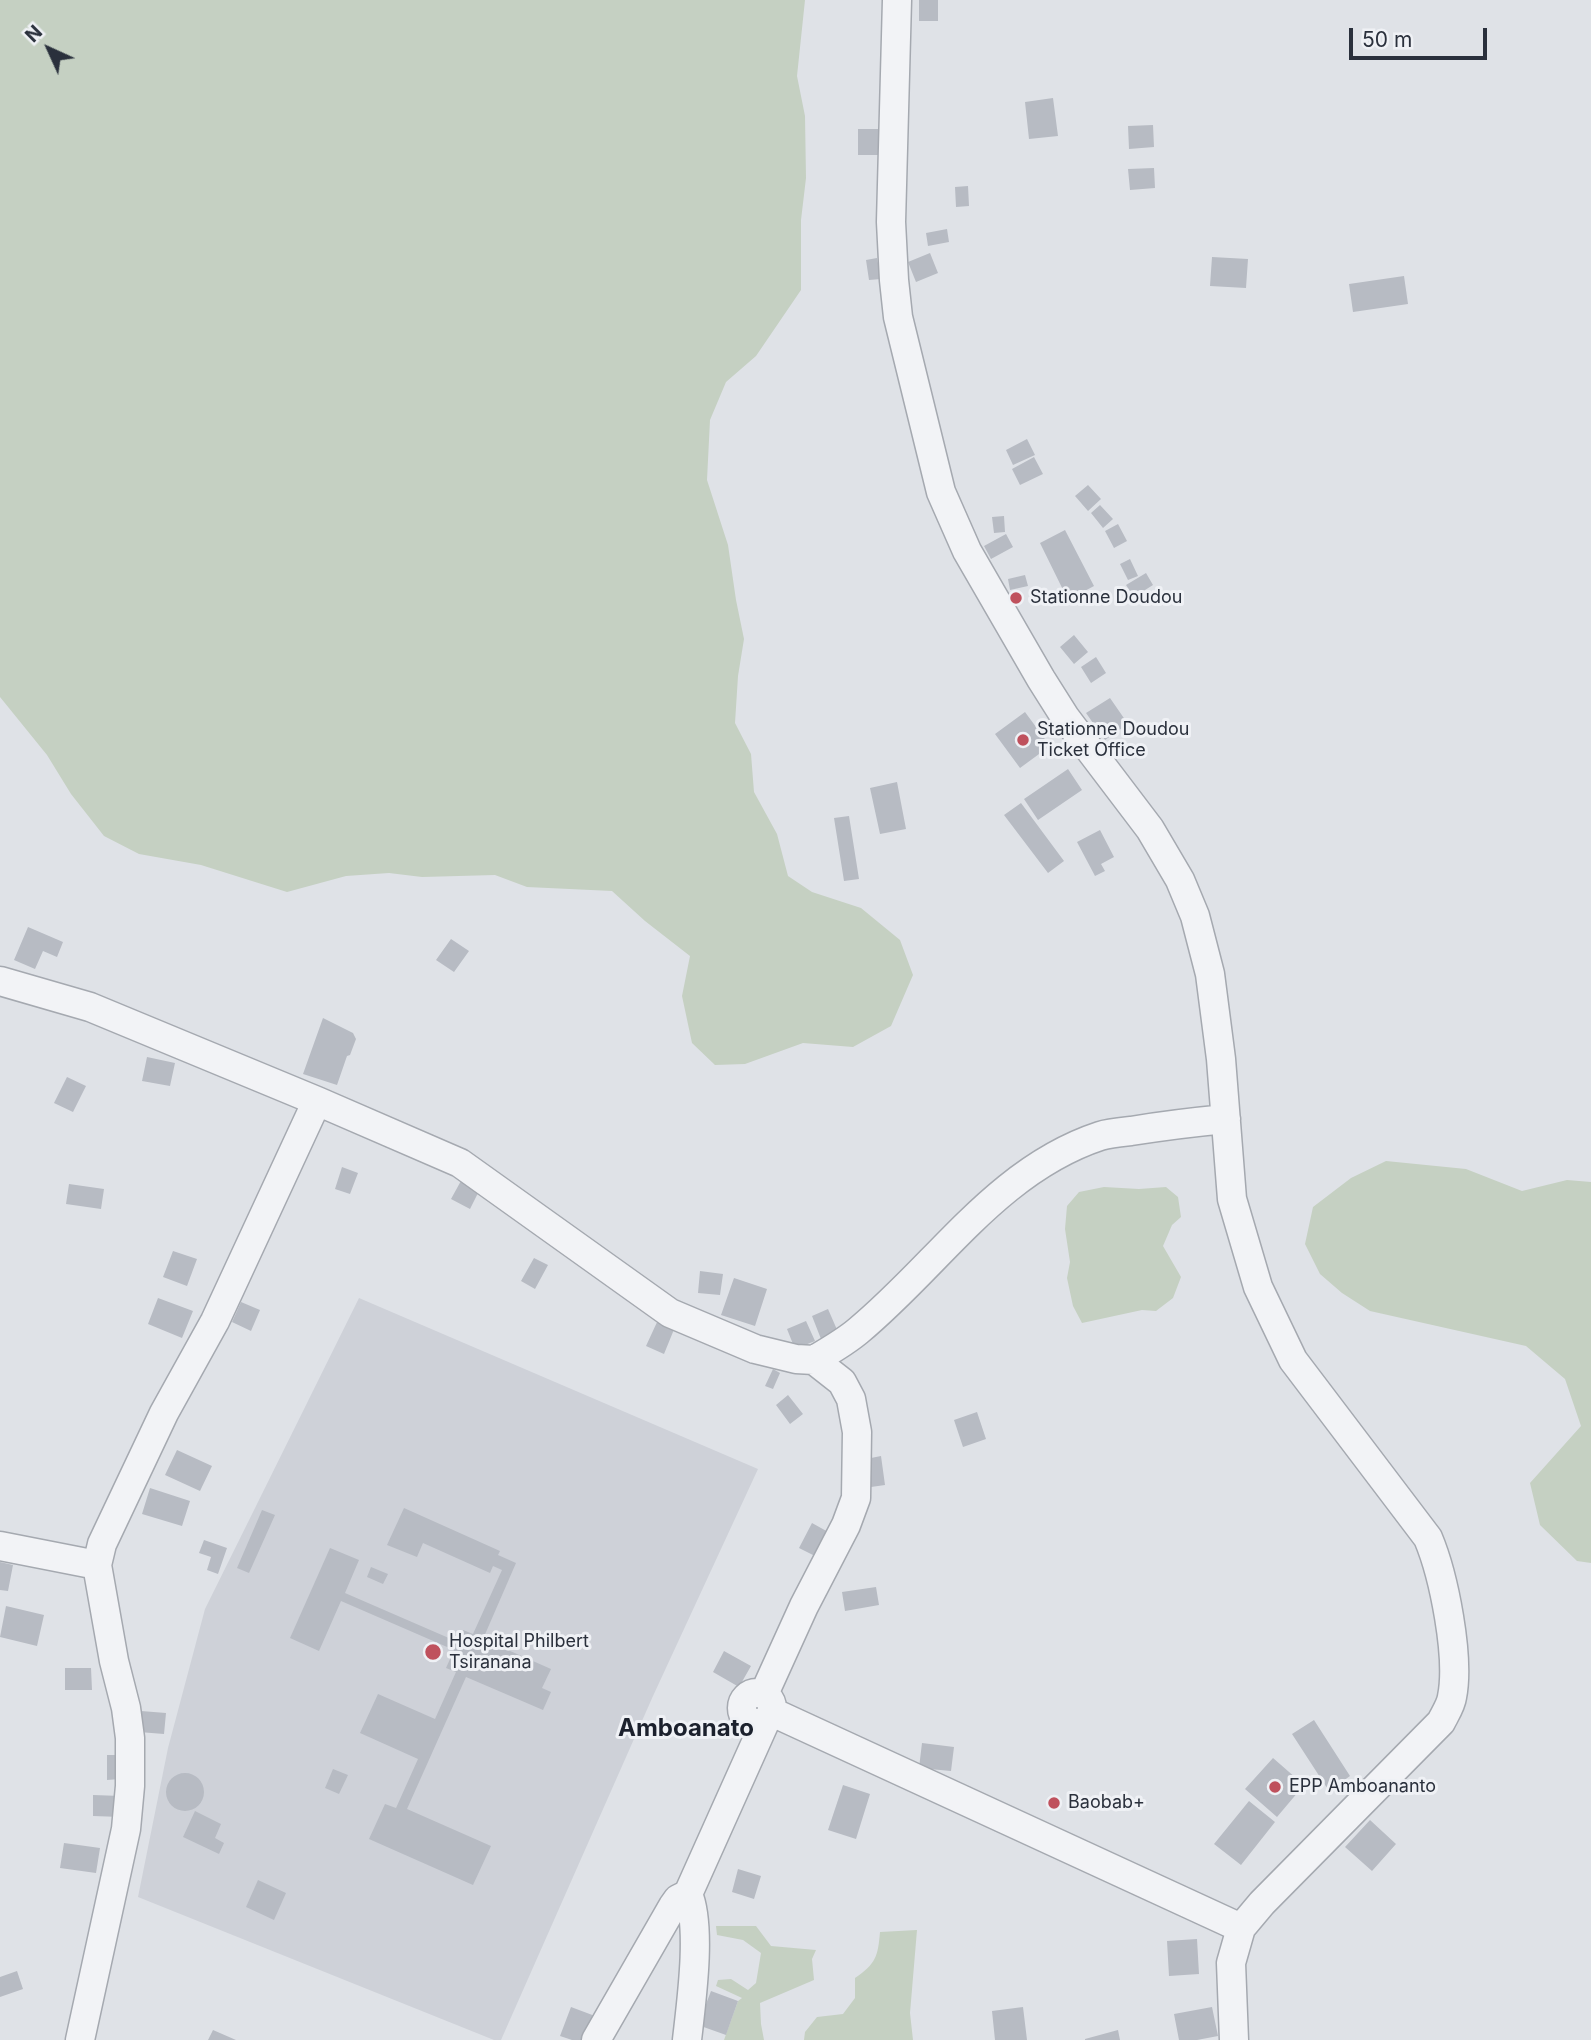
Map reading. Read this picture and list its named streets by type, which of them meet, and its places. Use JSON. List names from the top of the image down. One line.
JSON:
{"districts":["Amboanato"],"places":["Stationne Doudou","Stationne Doudou Ticket Office","Hospital Philbert Tsiranana","EPP Amboananto","Baobab+"],"scale_bar":"50 m","north":"top left"}
